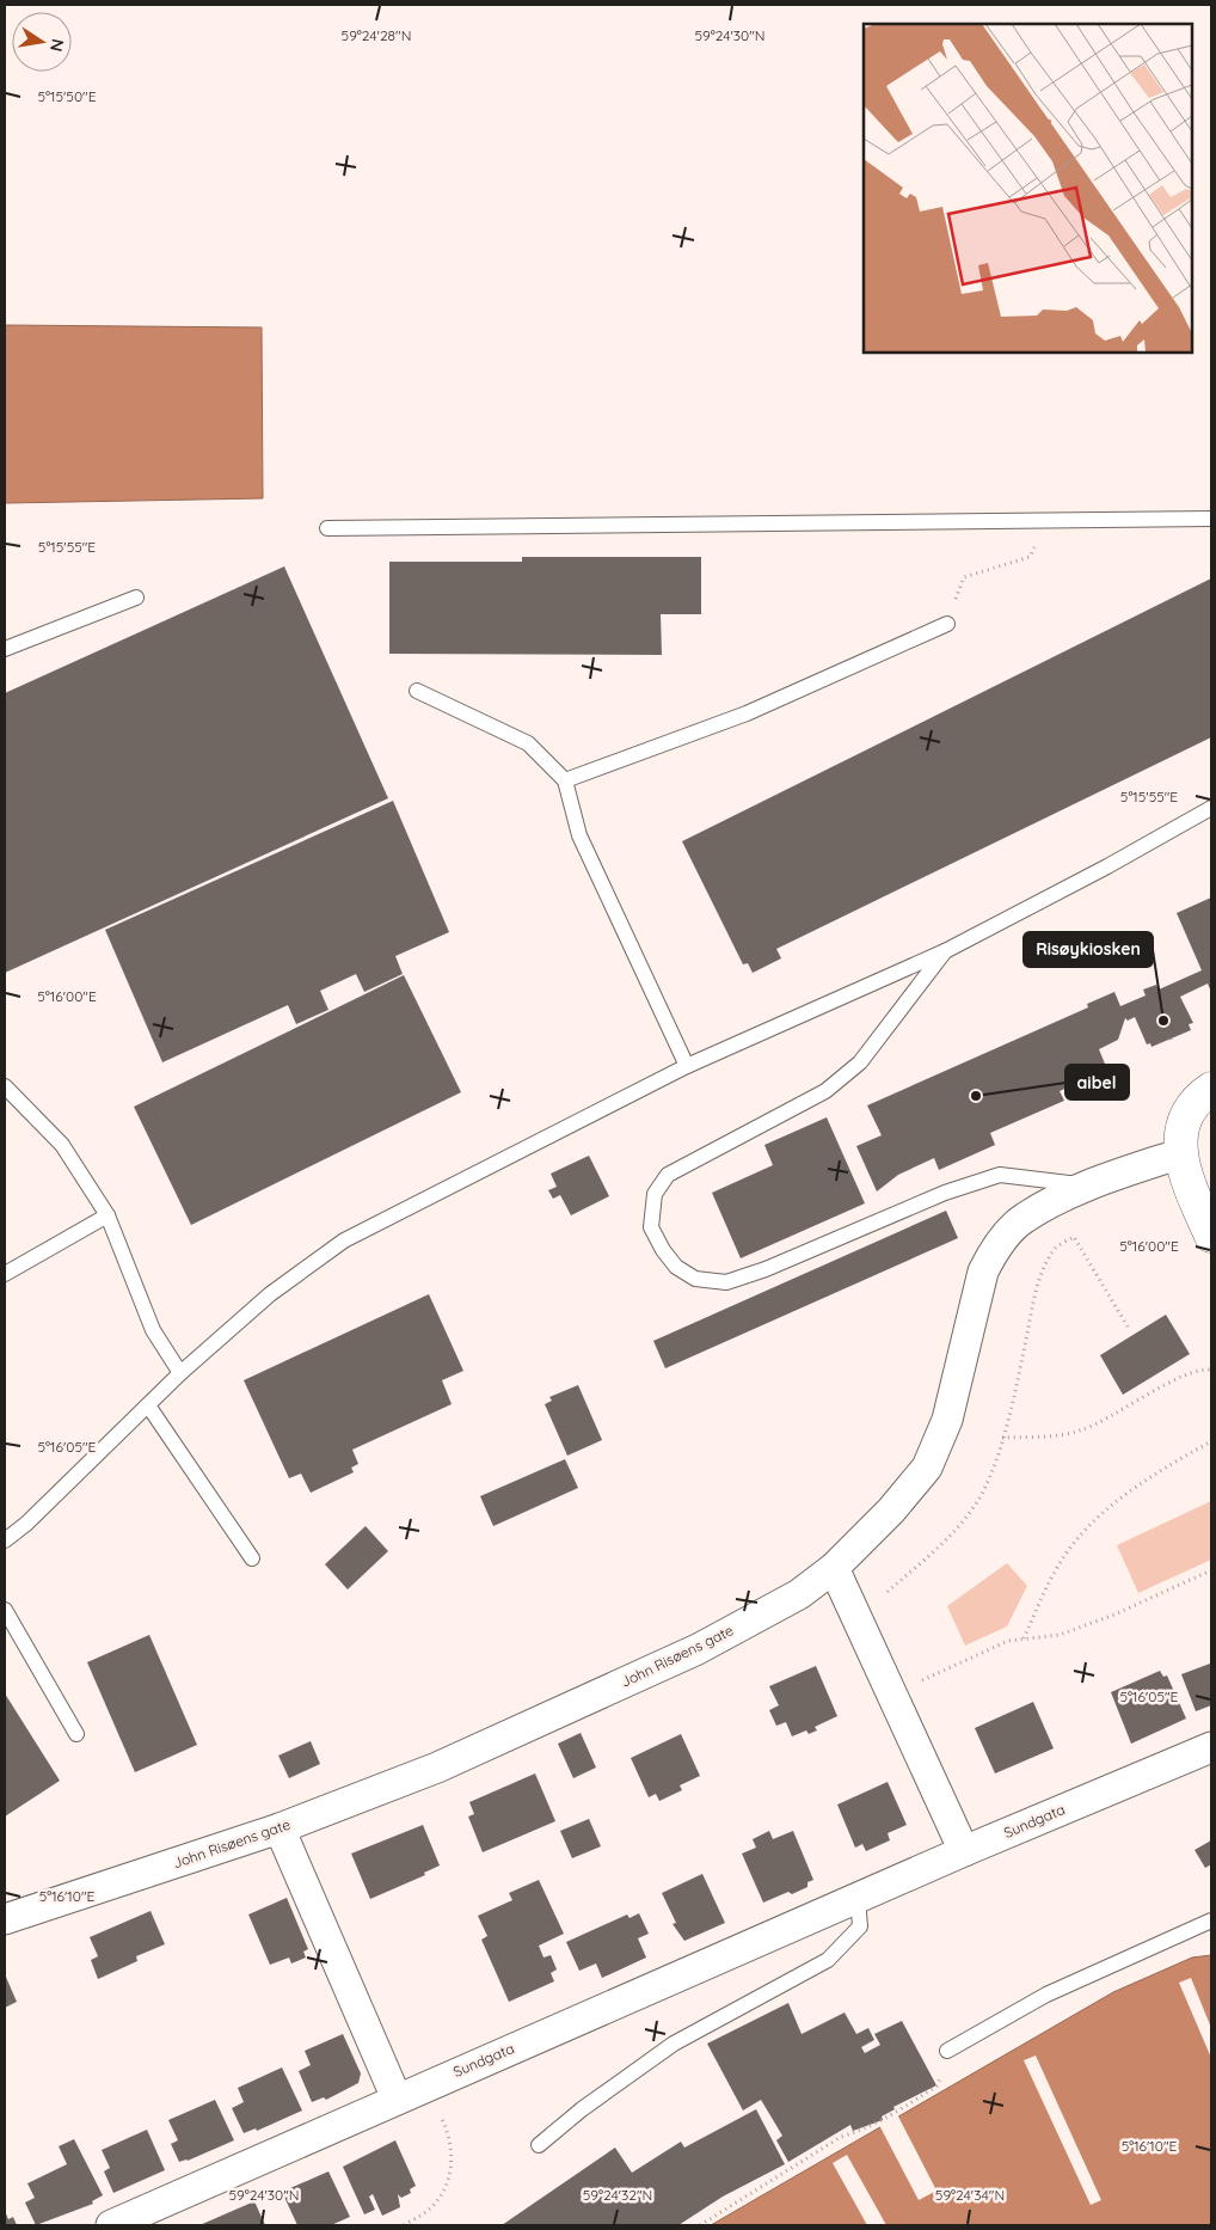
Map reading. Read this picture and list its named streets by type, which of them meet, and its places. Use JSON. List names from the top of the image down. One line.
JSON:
{"streets":{"street":["John Risøens gate","Sundgata"]},"places":["Risøykiosken","aibel"],"north":"right","coordinates":["59°24'28\"N","59°24'30\"N","5°15'50\"E","5°15'55\"E","5°16'00\"E","5°16'05\"E","5°16'10\"E","59°24'32\"N","59°24'34\"N"]}
